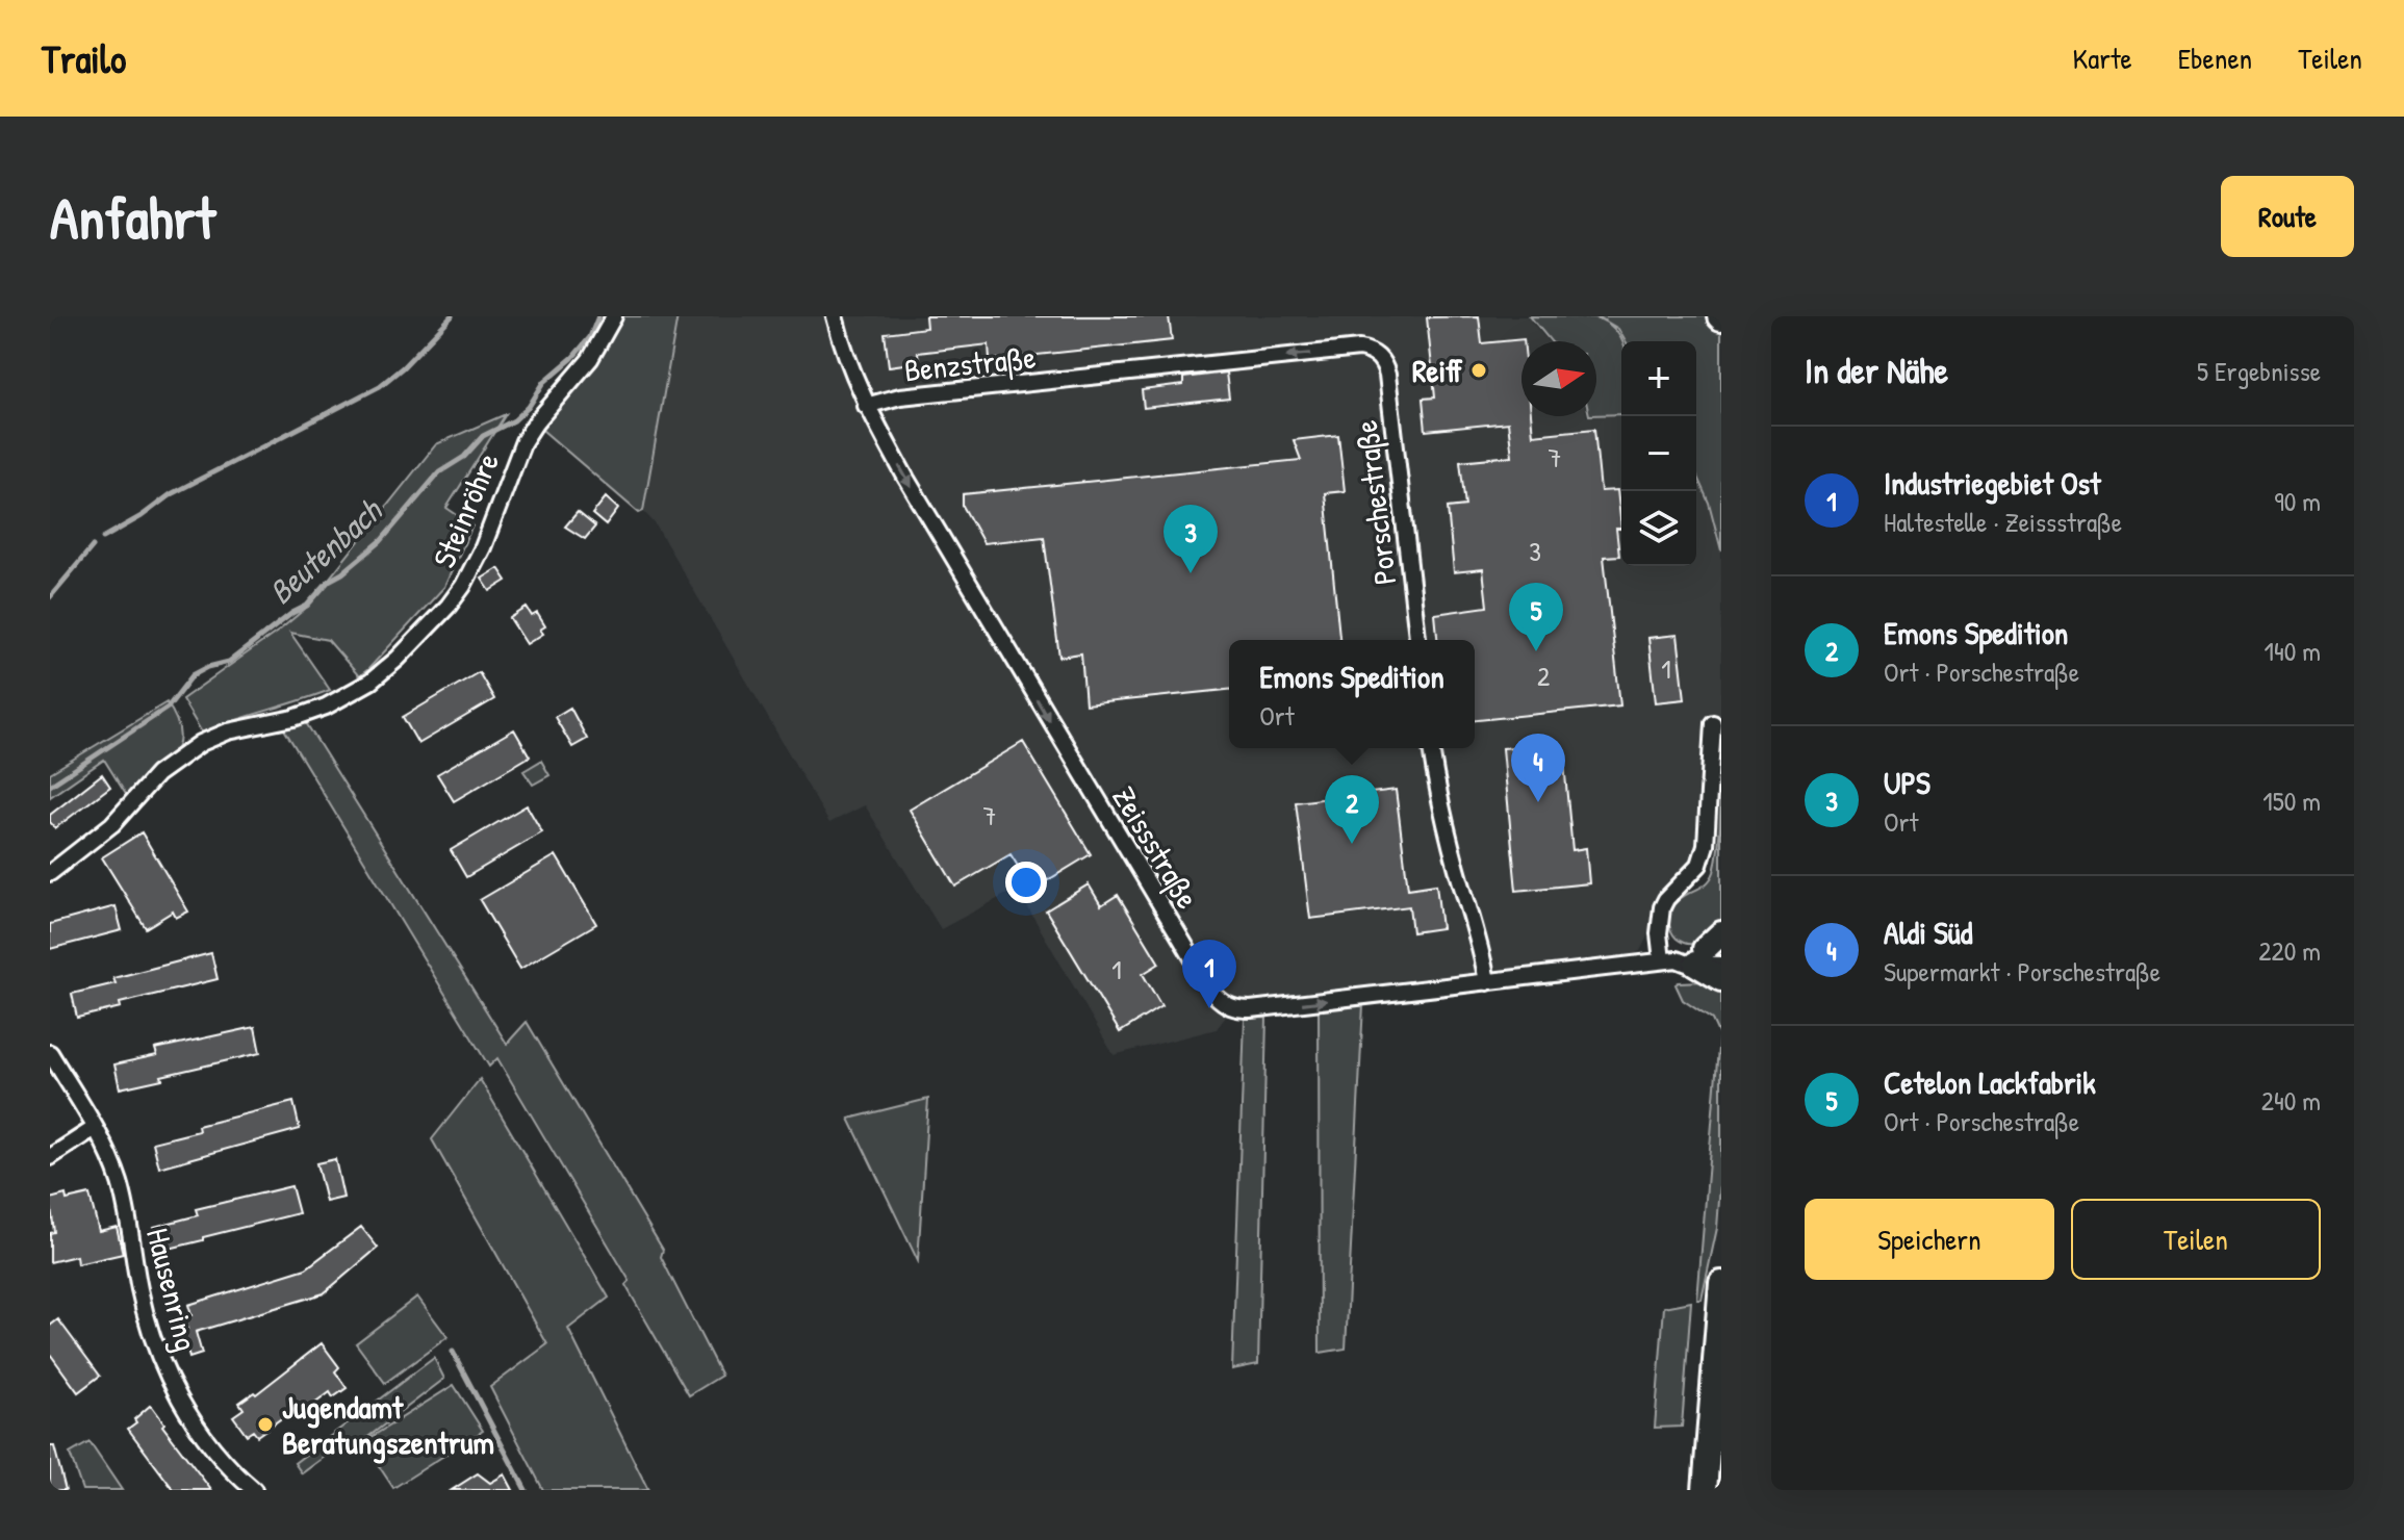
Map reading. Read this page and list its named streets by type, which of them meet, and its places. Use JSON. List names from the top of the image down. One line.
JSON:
{"streets":{"street":["Benzstraße","Porschestraße","Steinröhre","Zeissstraße","Hausenring"]},"crossings":[["Benzstraße","Porschestraße"],["Benzstraße","Zeissstraße"]],"one_way":["Benzstraße","Zeissstraße"],"water":["Beutenbach"],"places":["Reiff","Jugendamt Beratungszentrum"],"house_numbers":["7","3","1","2","7","1"],"north":"right","page":{"header":"Trailo","nav":["Karte","Ebenen","Teilen"],"buttons":["Route",["Speichern","Teilen"]],"title":"Anfahrt","heading":["In der Nähe","5 Ergebnisse"],"map_buttons":["+","−"],"list":[{"mark":"1","name":"Industriegebiet Ost","note":"Haltestelle · Zeissstraße","value":"90 m"},{"mark":"2","name":"Emons Spedition","note":"Ort · Porschestraße","value":"140 m"},{"mark":"3","name":"UPS","note":"Ort","value":"150 m"},{"mark":"4","name":"Aldi Süd","note":"Supermarkt · Porschestraße","value":"220 m"},{"mark":"5","name":"Cetelon Lackfabrik","note":"Ort · Porschestraße","value":"240 m"}],"pins":["3","5","4","2","1"],"popup":["Emons Spedition","Ort"]}}
